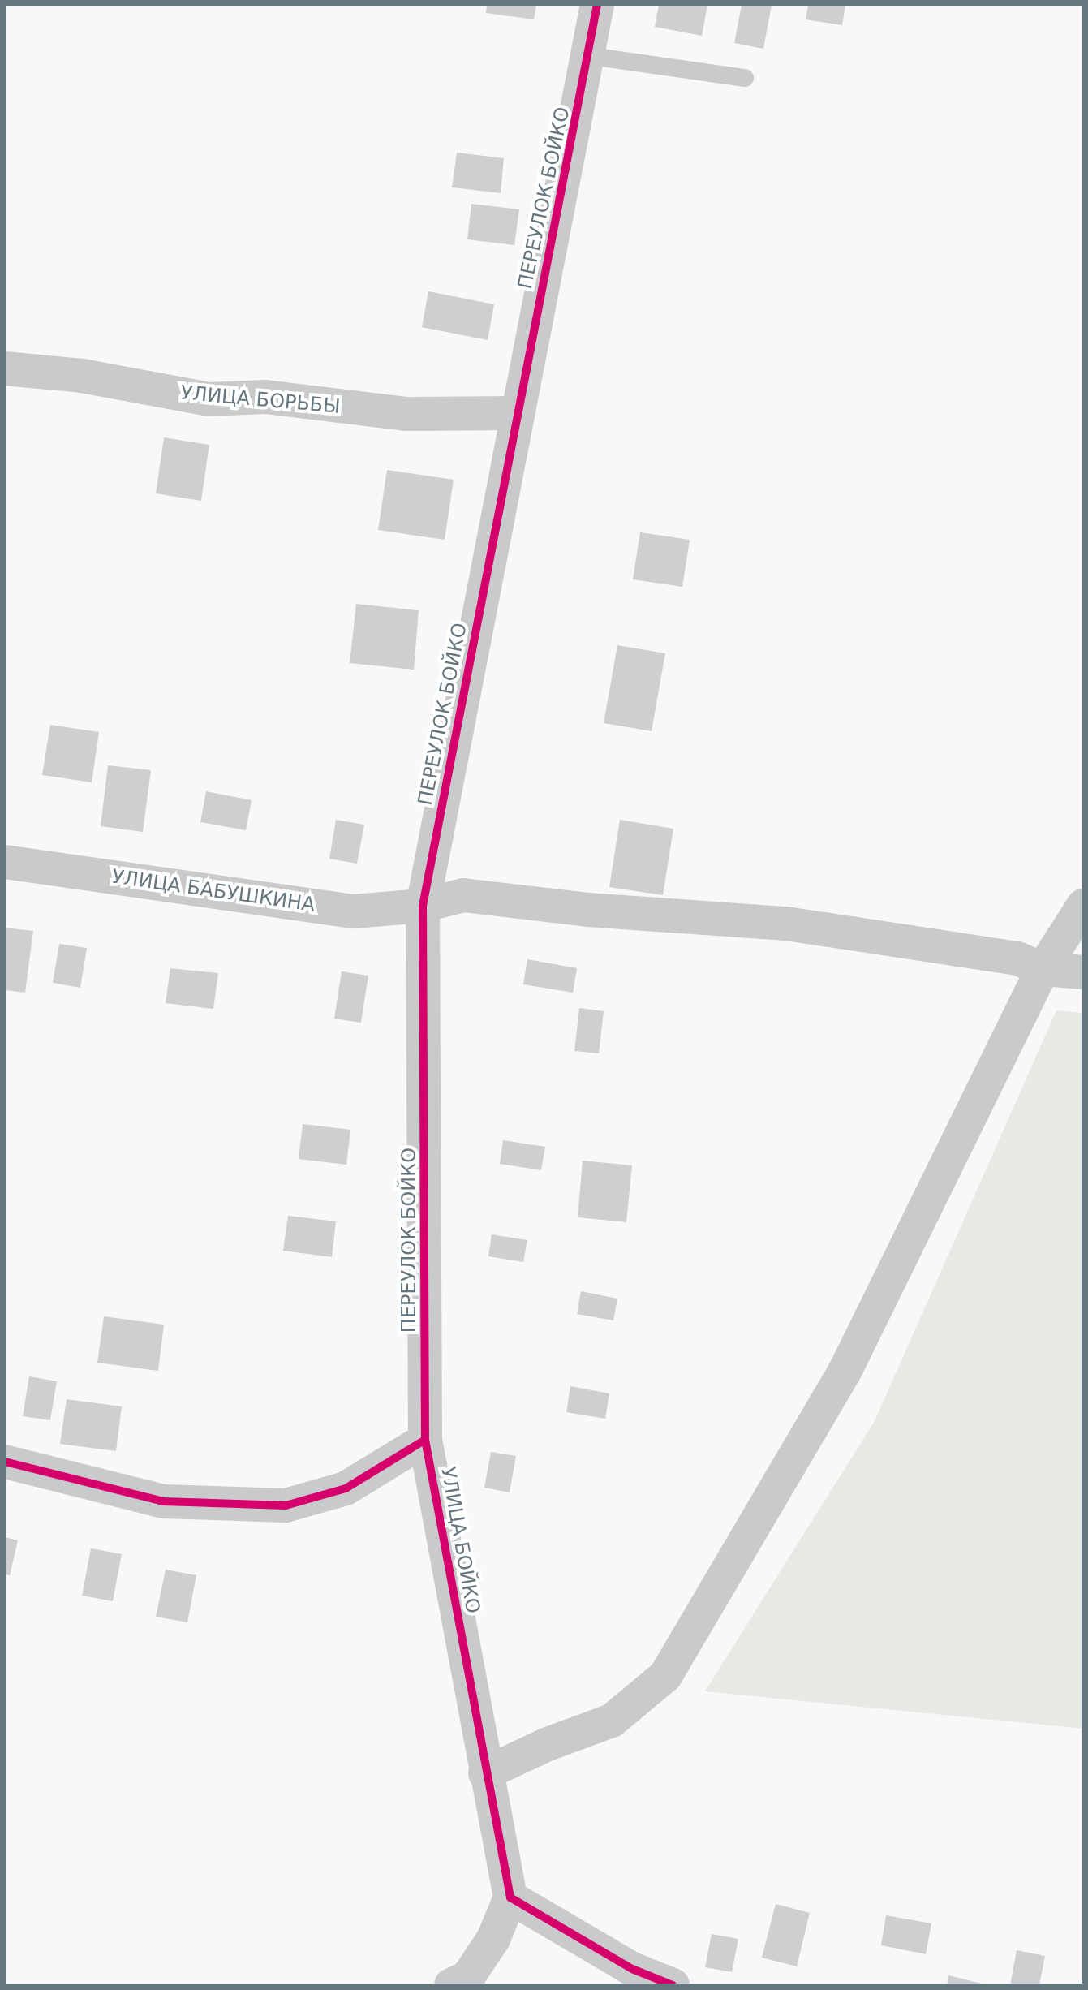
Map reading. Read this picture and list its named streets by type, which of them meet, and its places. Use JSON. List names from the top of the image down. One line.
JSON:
{"streets":{"street":["ПЕРЕУЛОК БОЙКО","УЛИЦА БОРЬБЫ","УЛИЦА БАБУШКИНА","УЛИЦА БОЙКО"]},"crossings":[["ПЕРЕУЛОК БОЙКО","УЛИЦА БОРЬБЫ"],["ПЕРЕУЛОК БОЙКО","УЛИЦА БАБУШКИНА"],["ПЕРЕУЛОК БОЙКО","УЛИЦА БОЙКО"]]}
